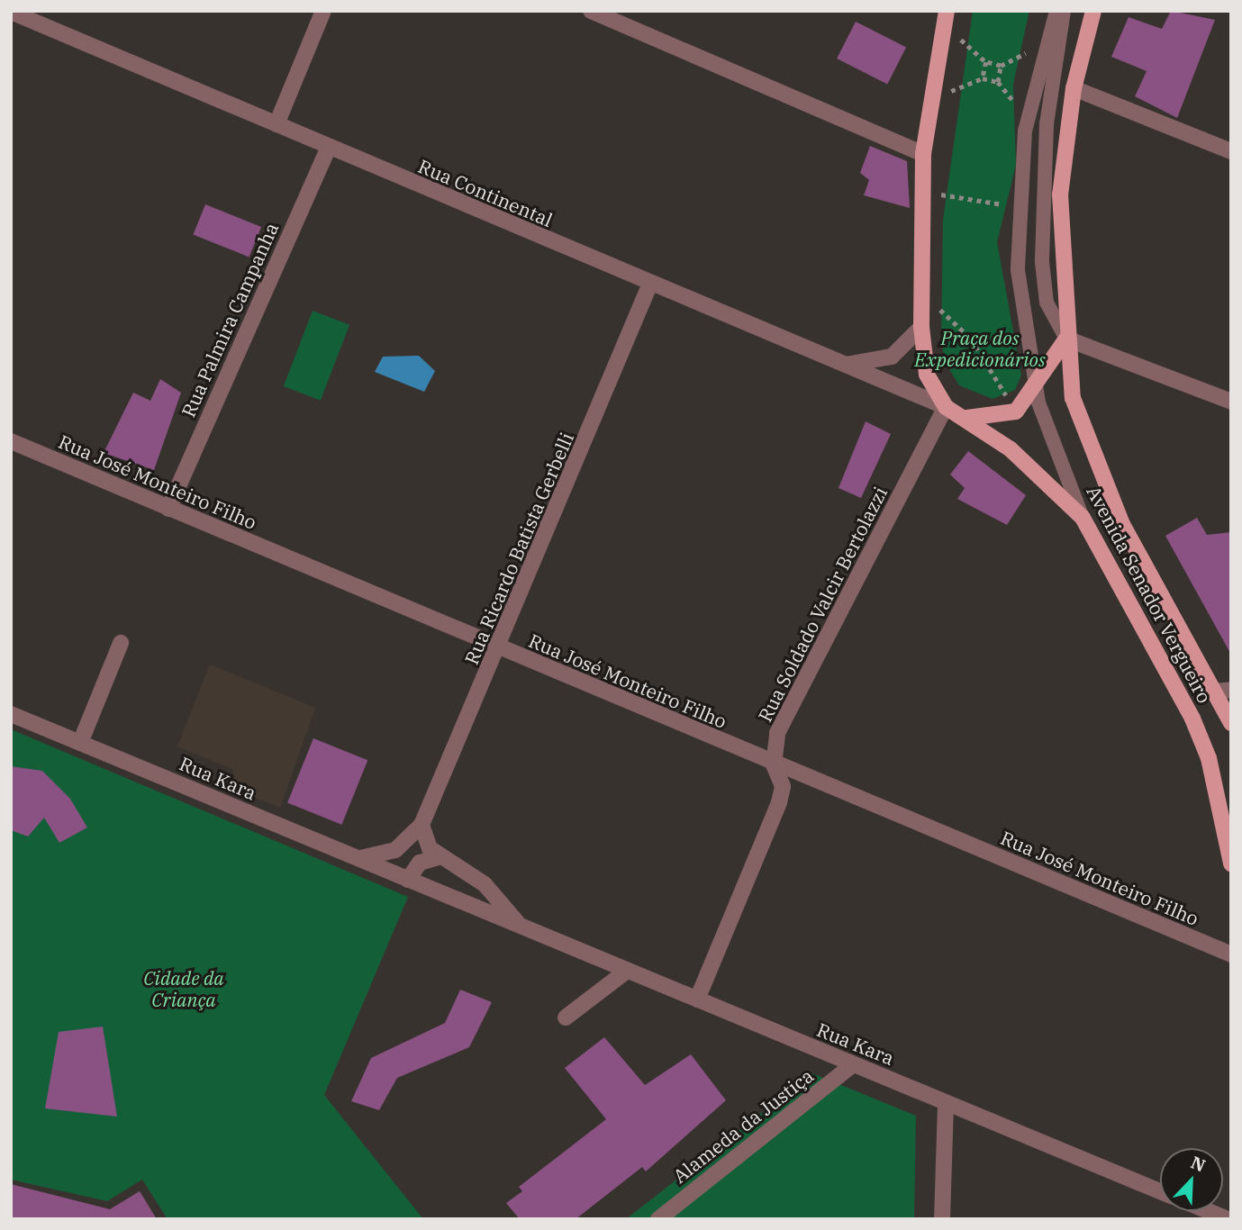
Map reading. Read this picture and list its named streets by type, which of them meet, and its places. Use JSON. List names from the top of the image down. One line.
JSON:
{"streets":{"main road":["Avenida Senador Vergueiro"],"street":["Rua Continental","Rua Palmira Campanha","Rua José Monteiro Filho","Rua Ricardo Batista Gerbelli","Rua Soldado Valcir Bertolazzi","Rua Kara","Alameda da Justiça"]},"crossings":[["Rua Continental","Rua Palmira Campanha"],["Rua Continental","Rua Ricardo Batista Gerbelli"],["Rua Continental","Rua Soldado Valcir Bertolazzi"],["Rua Palmira Campanha","Rua José Monteiro Filho"],["Rua José Monteiro Filho","Rua Ricardo Batista Gerbelli"],["Rua José Monteiro Filho","Rua Soldado Valcir Bertolazzi"],["Rua Ricardo Batista Gerbelli","Rua Kara"],["Rua Soldado Valcir Bertolazzi","Rua Kara"],["Rua Kara","Alameda da Justiça"]],"parks":["Praça dos Expedicionários","Cidade da Criança"],"north":"top right"}
